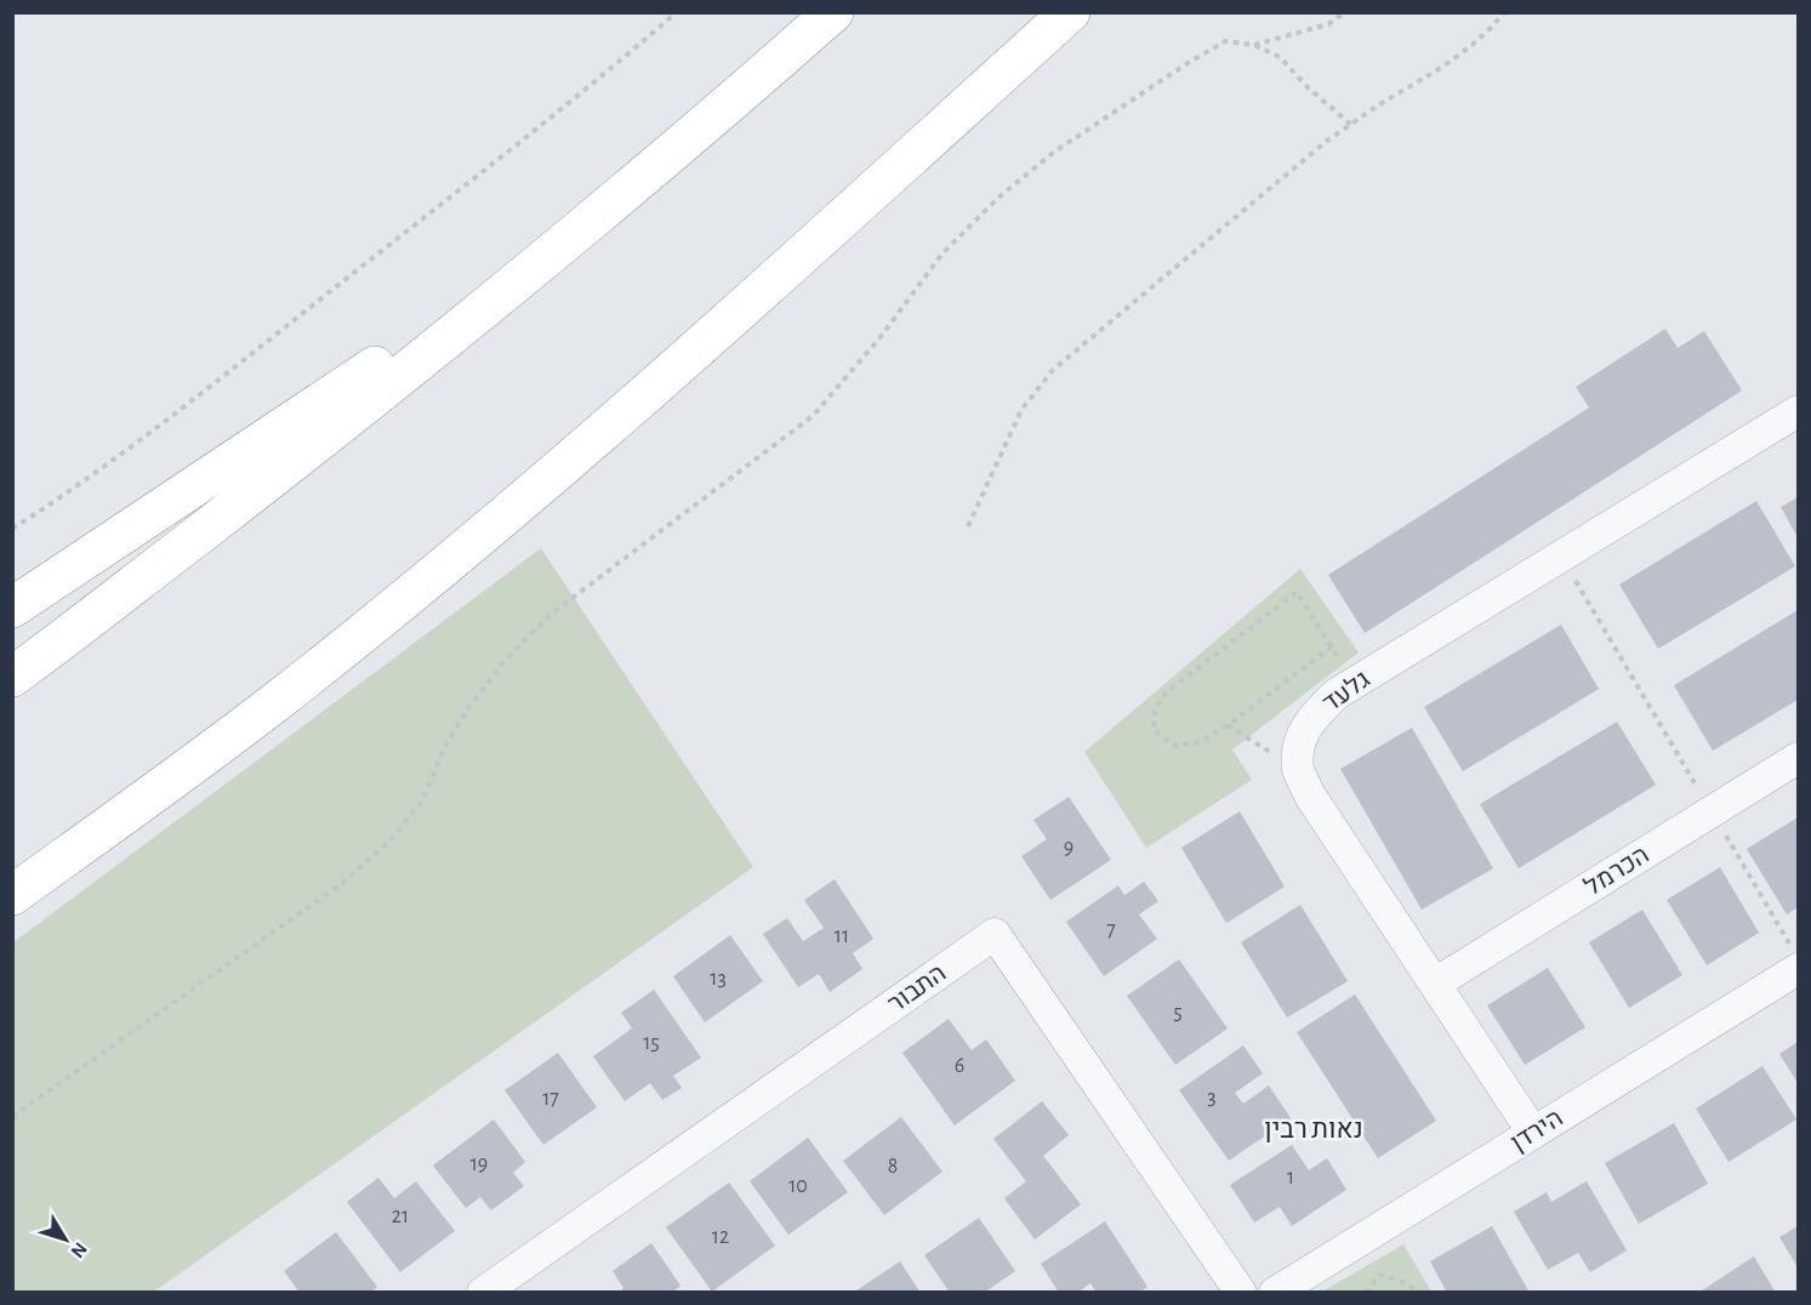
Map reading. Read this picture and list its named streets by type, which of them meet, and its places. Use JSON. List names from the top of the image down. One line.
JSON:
{"streets":{"street":["גלעד","הכרמל","התבור","הירדן"]},"districts":["נאות רבין"],"house_numbers":["9","7","11","13","5","15","6","3","17","19","8","1","10","21","12"],"north":"bottom right"}
